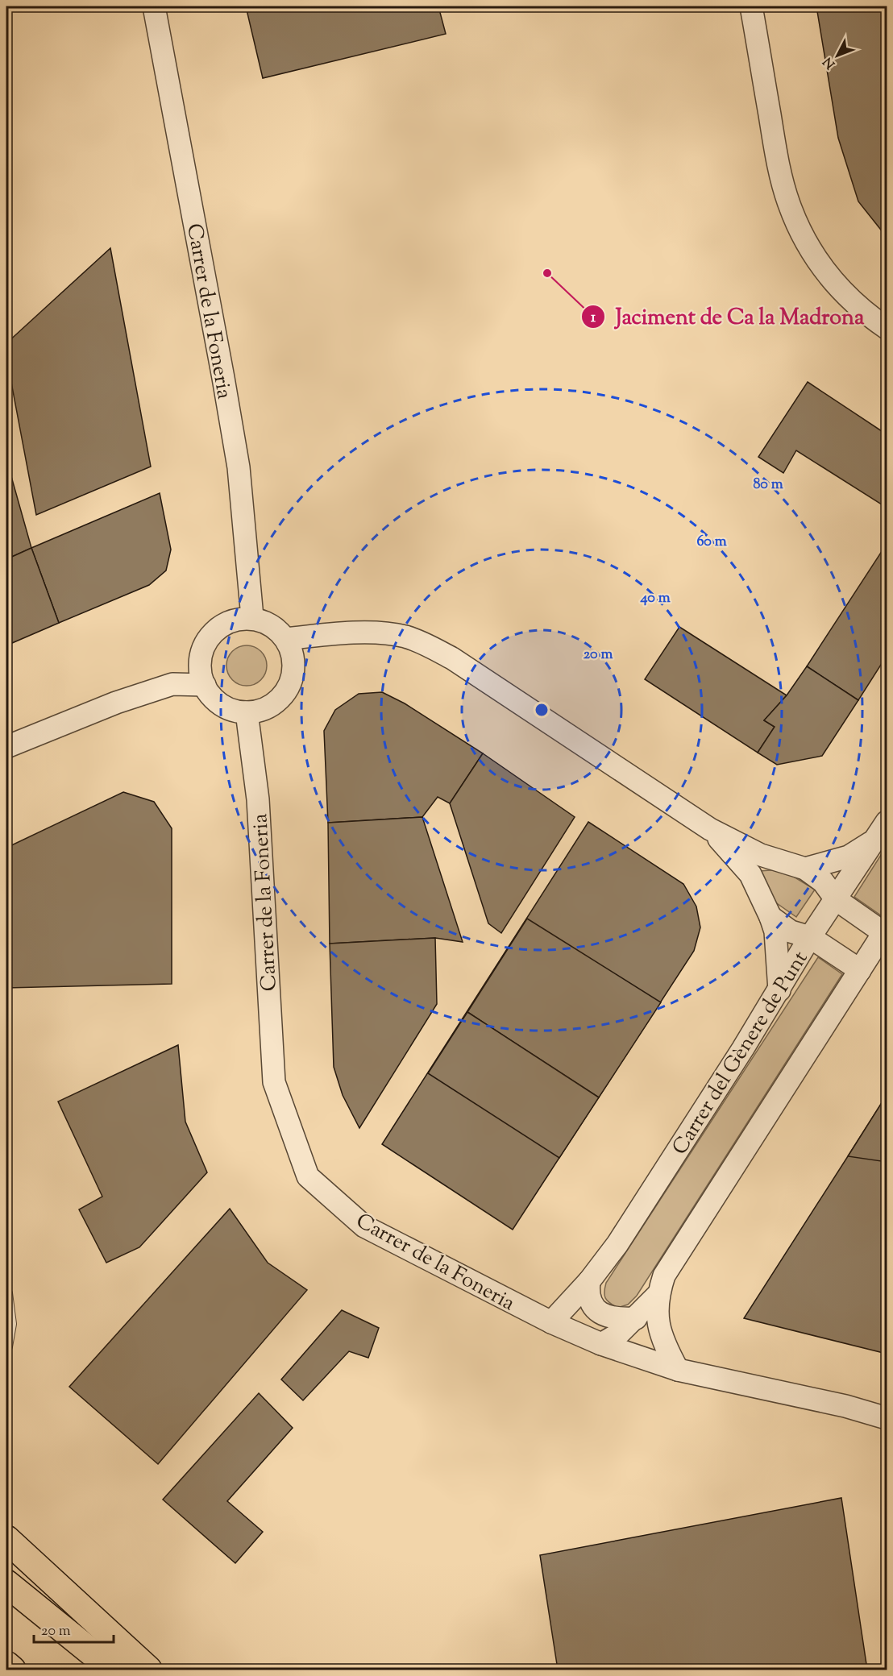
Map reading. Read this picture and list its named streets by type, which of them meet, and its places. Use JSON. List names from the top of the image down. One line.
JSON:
{"streets":{"street":["Carrer de la Foneria","Carrer del Gènere de Punt"]},"crossings":[["Carrer de la Foneria","Carrer del Gènere de Punt"]],"places":["Jaciment de Ca la Madrona"],"scale_bar":"20 m","north":"bottom left","rings":["80 m","60 m","40 m","20 m"]}
